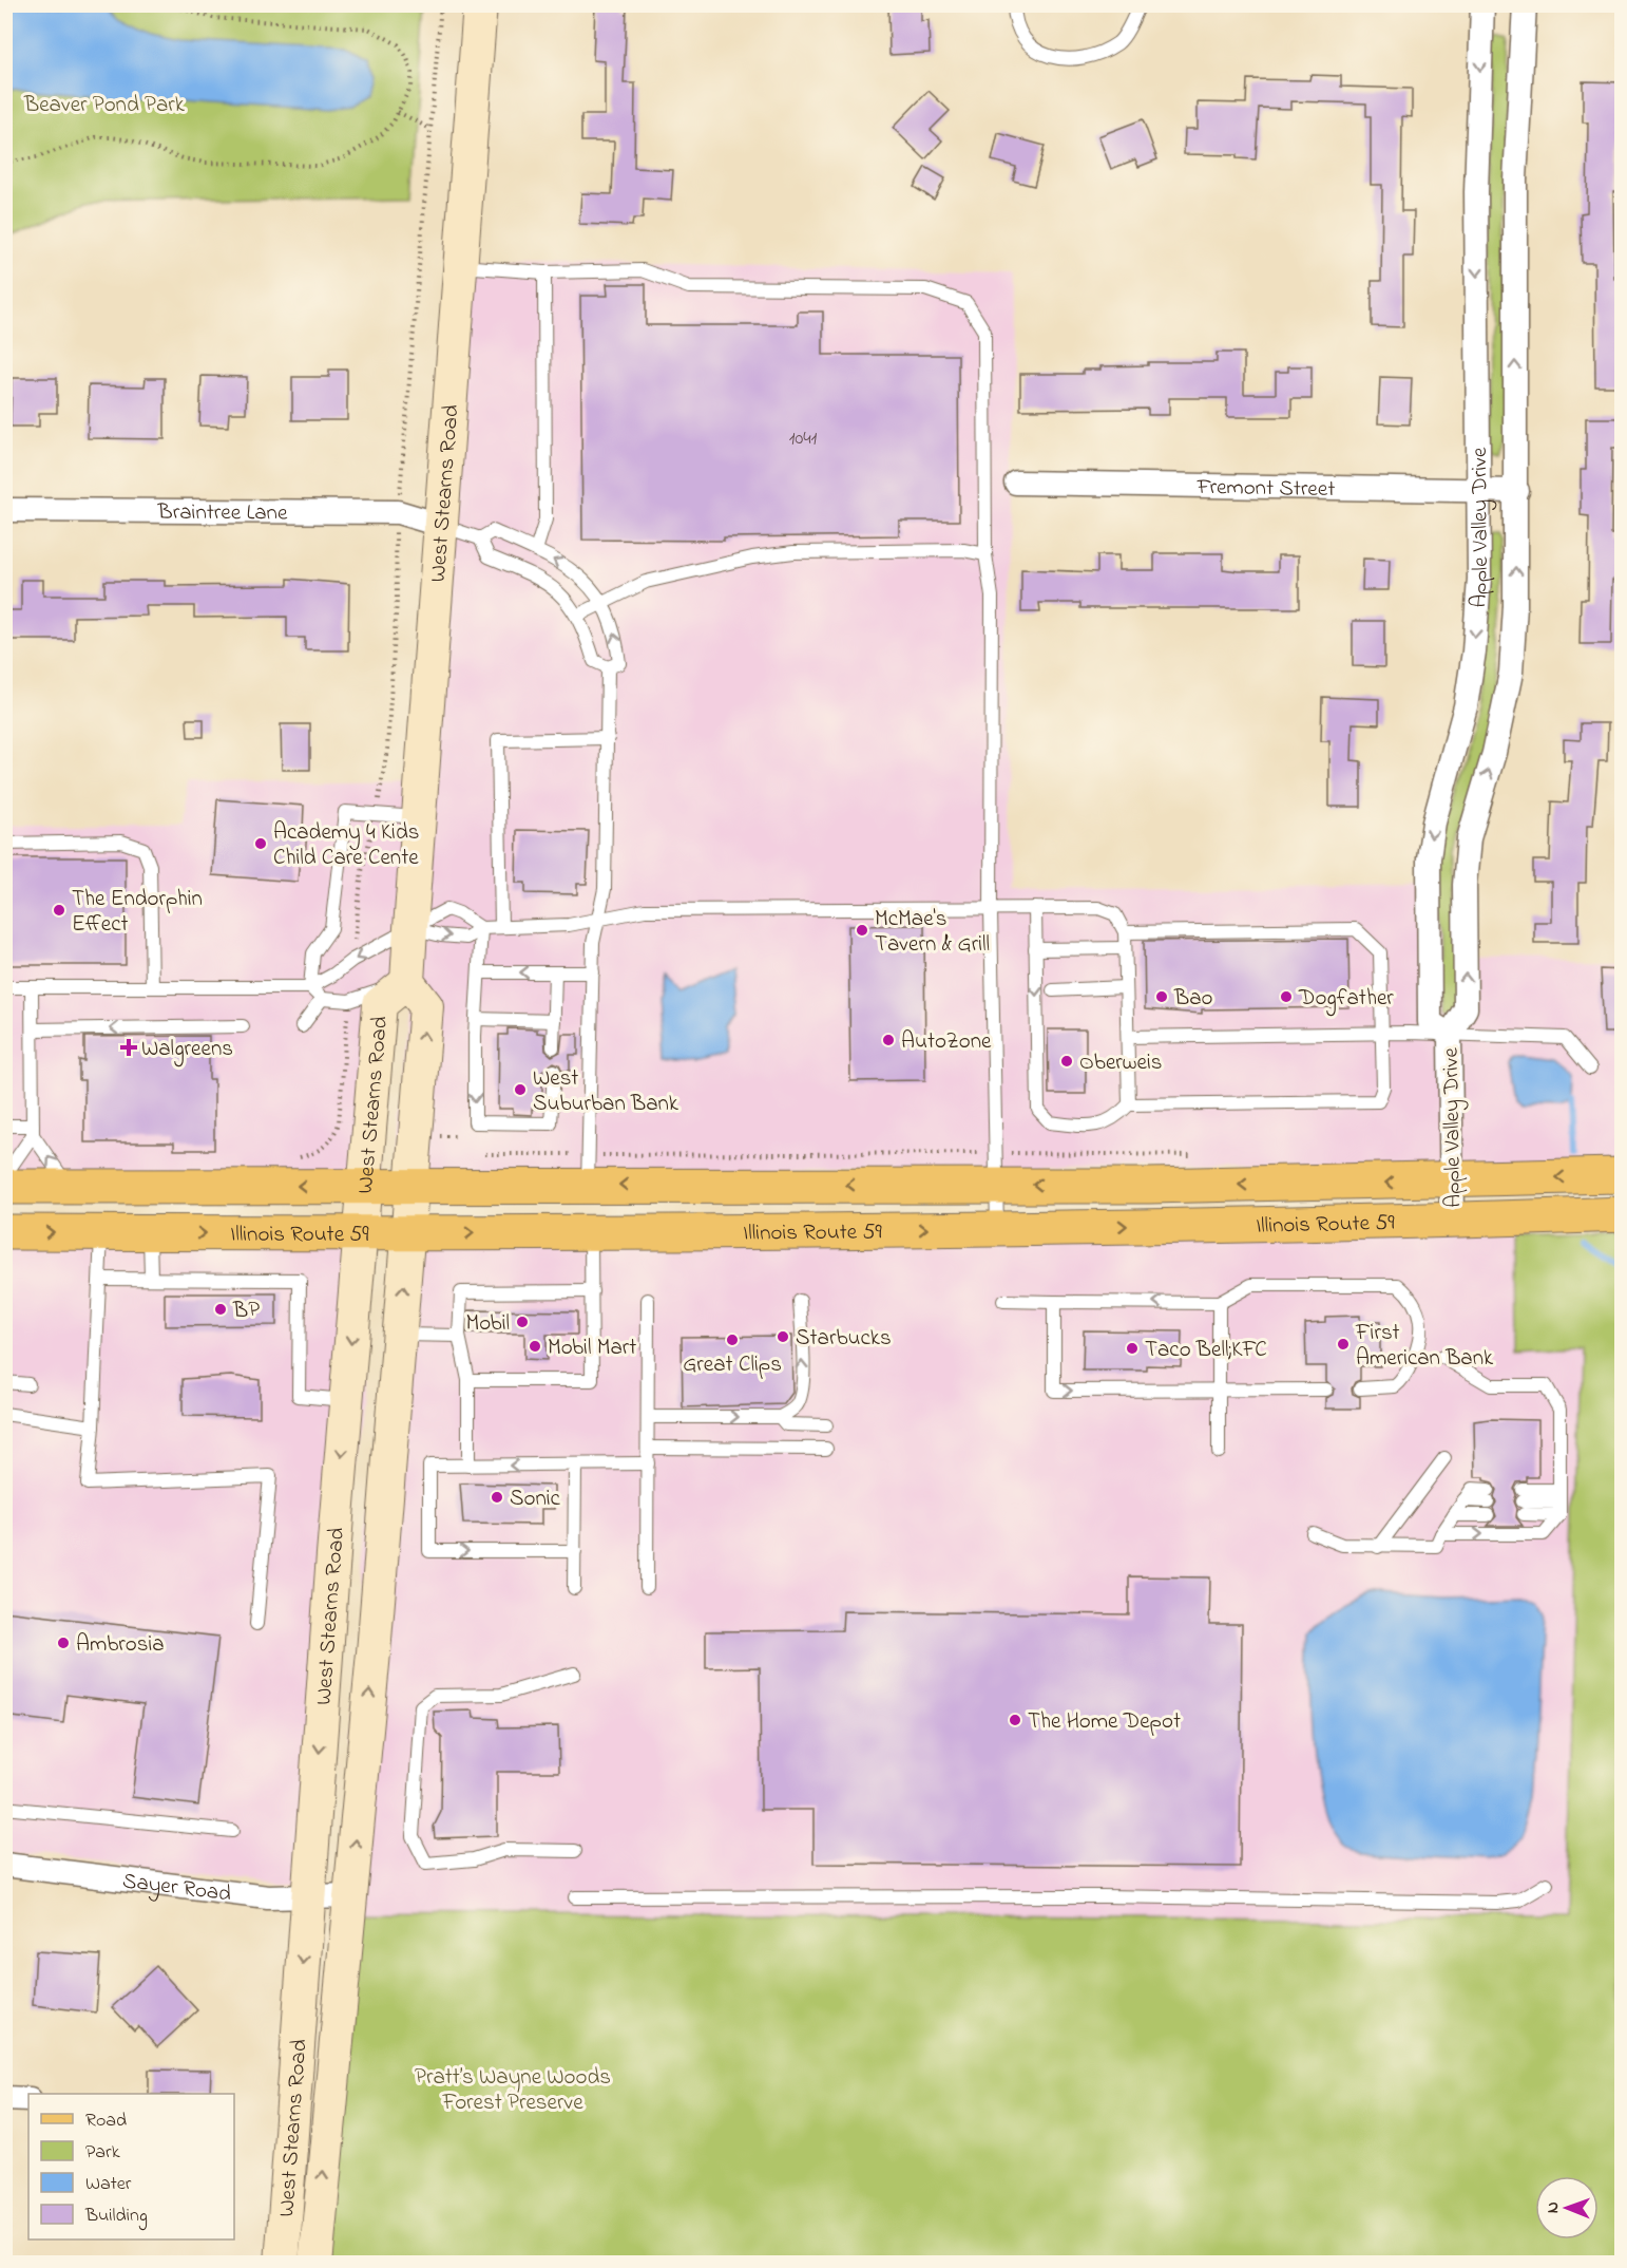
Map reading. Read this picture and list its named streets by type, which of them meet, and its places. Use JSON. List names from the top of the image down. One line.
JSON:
{"streets":{"main road":["West Stearns Road","Illinois Route 59"],"street":["Fremont Street","Braintree Lane","Apple Valley Drive","Sayer Road"]},"crossings":[["Fremont Street","Apple Valley Drive"],["West Stearns Road","Braintree Lane"],["West Stearns Road","Illinois Route 59"],["West Stearns Road","Sayer Road"],["Apple Valley Drive","Illinois Route 59"]],"parks":["Beaver Pond Park","Pratt’s Wayne Woods Forest Preserve"],"places":{"other":["Academy 4 Kids Child Care Cente","The Endorphin Effect","McMae's Tavern & Grill","Bao","Dogfather","AutoZone","Oberweis","West Suburban Bank","BP","Mobil","Starbucks","Great Clips","First American Bank","Mobil Mart","Taco Bell;KFC","Sonic","Ambrosia","The Home Depot"],"health":["Walgreens"]},"house_numbers":["1041"],"legend":["Road","Park","Water","Building"],"north":"left"}
